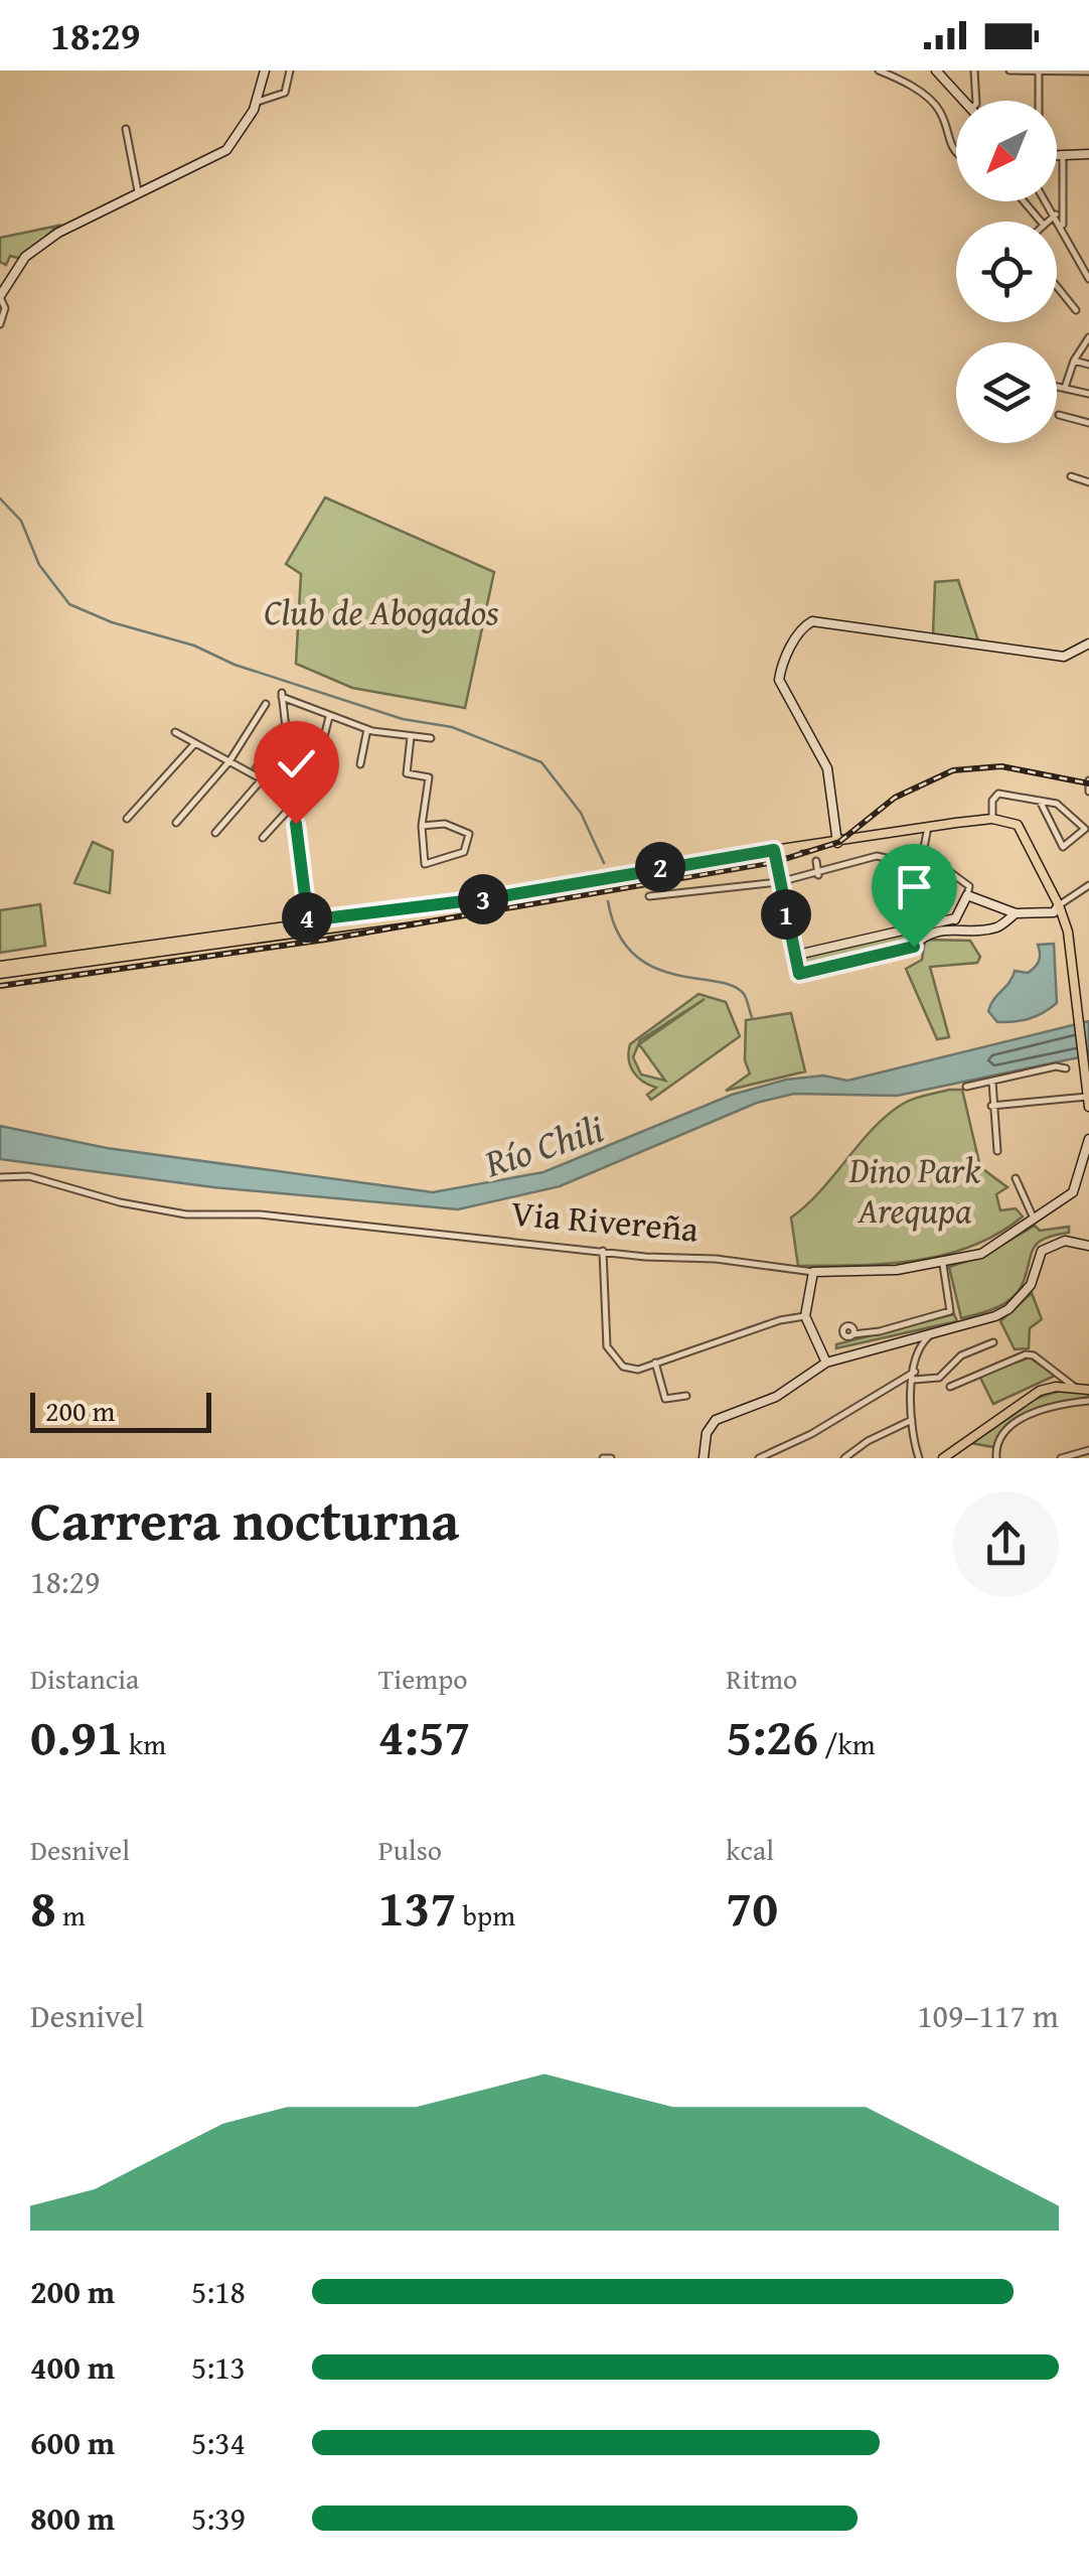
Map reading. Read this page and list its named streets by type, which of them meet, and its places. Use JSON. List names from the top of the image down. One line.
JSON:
{"streets":{"street":["Via Rivereña"]},"water":["Río Chili"],"parks":["Club de Abogados","Dino Park Arequpa"],"scale_bar":"200 m","north":"bottom left","page":{"status":"18:29","pins":["2","3","1","4"],"scale":"200 m","heading":["Carrera nocturna","18:29"],"stats":[["Distancia","0.91 km"],["Tiempo","4:57"],["Ritmo","5:26 /km"],["Desnivel","8 m"],["Pulso","137 bpm"],["kcal","70"]],"chart":["Desnivel","109–117 m"],"list":[{"name":"200 m","note":"5:18"},{"name":"400 m","note":"5:13"},{"name":"600 m","note":"5:34"},{"name":"800 m","note":"5:39"}]}}
